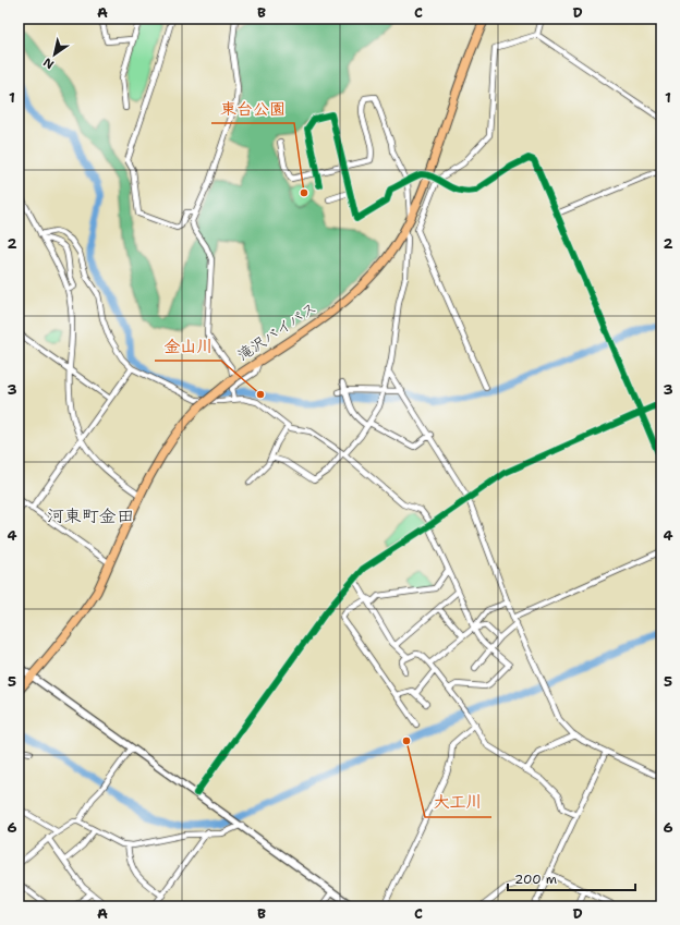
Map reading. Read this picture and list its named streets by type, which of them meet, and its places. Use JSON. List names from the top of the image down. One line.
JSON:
{"streets":{"highway":["滝沢バイパス"]},"districts":["河東町金田"],"places":["東台公園","金山川","大工川"],"scale_bar":"200 m","north":"bottom left","grid":{"columns":["A","B","C","D"],"rows":["1","2","3","4","5","6"]}}
